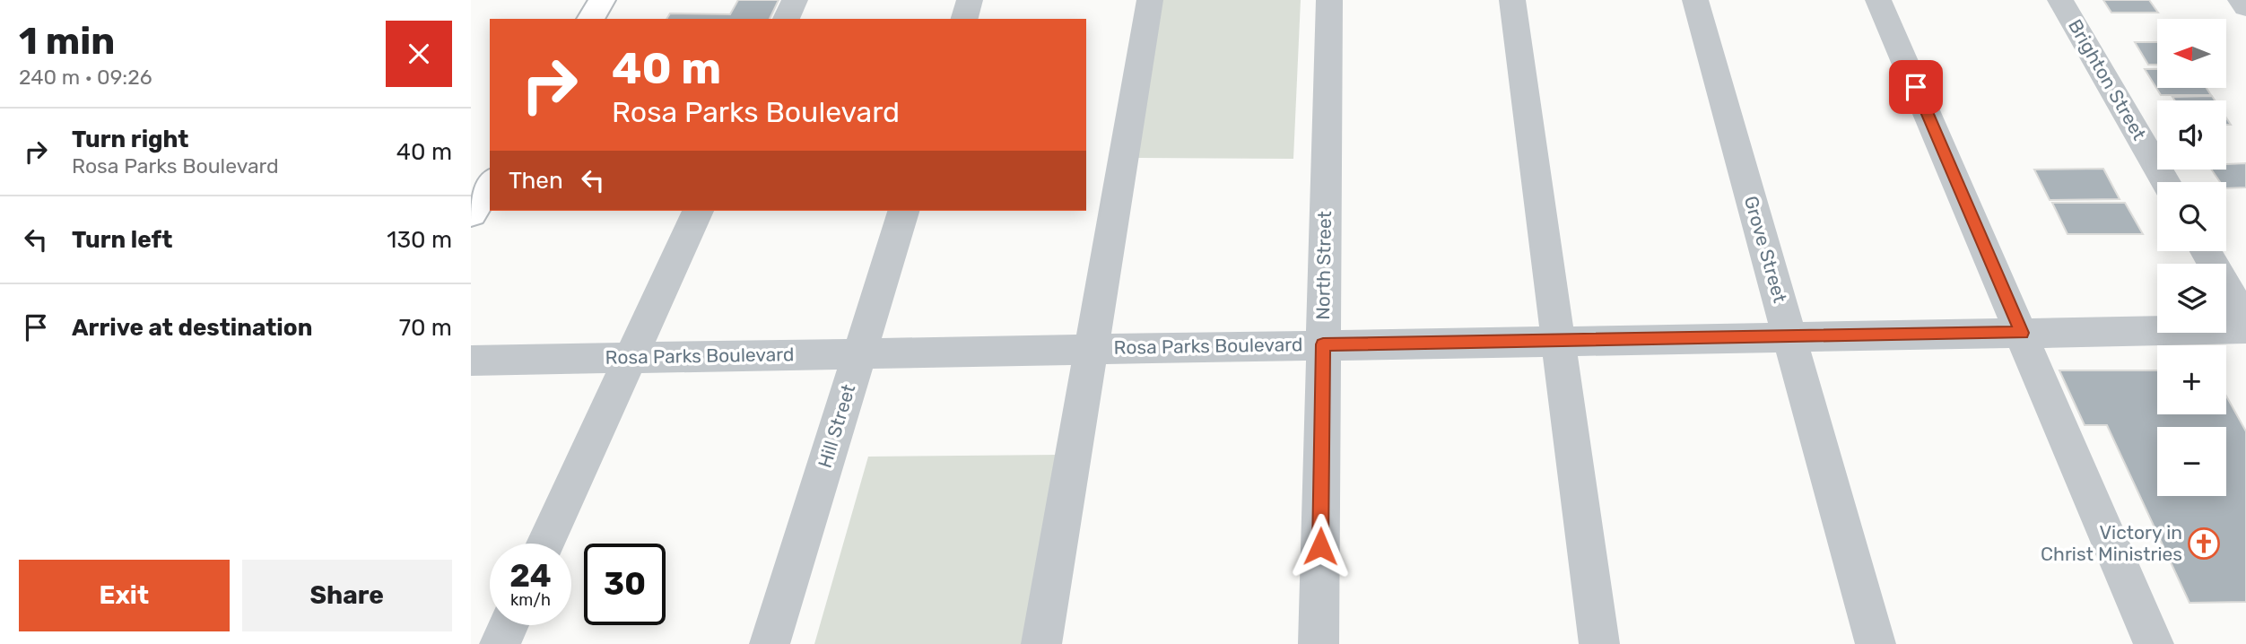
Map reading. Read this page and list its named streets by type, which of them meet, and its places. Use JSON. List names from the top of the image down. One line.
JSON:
{"streets":{"street":["Brighton Street","Grove Street","North Street","Rosa Parks Boulevard","Hill Street"]},"crossings":[["Grove Street","Rosa Parks Boulevard"],["North Street","Rosa Parks Boulevard"],["Rosa Parks Boulevard","Hill Street"]],"places":{"church":["Victory in Christ Ministries"]},"north":"left","page":{"heading":["1 min","240 m · 09:26"],"map_buttons":["+","−"],"turn":["40 m","Rosa Parks Boulevard"],"list":[{"name":"Turn right","note":"Rosa Parks Boulevard","value":"40 m"},{"name":"Turn left","value":"130 m"},{"name":"Arrive at destination","value":"70 m"}],"then":"Then","speed":"24 km/h","limit":"30","buttons":["Exit","Share"]}}
